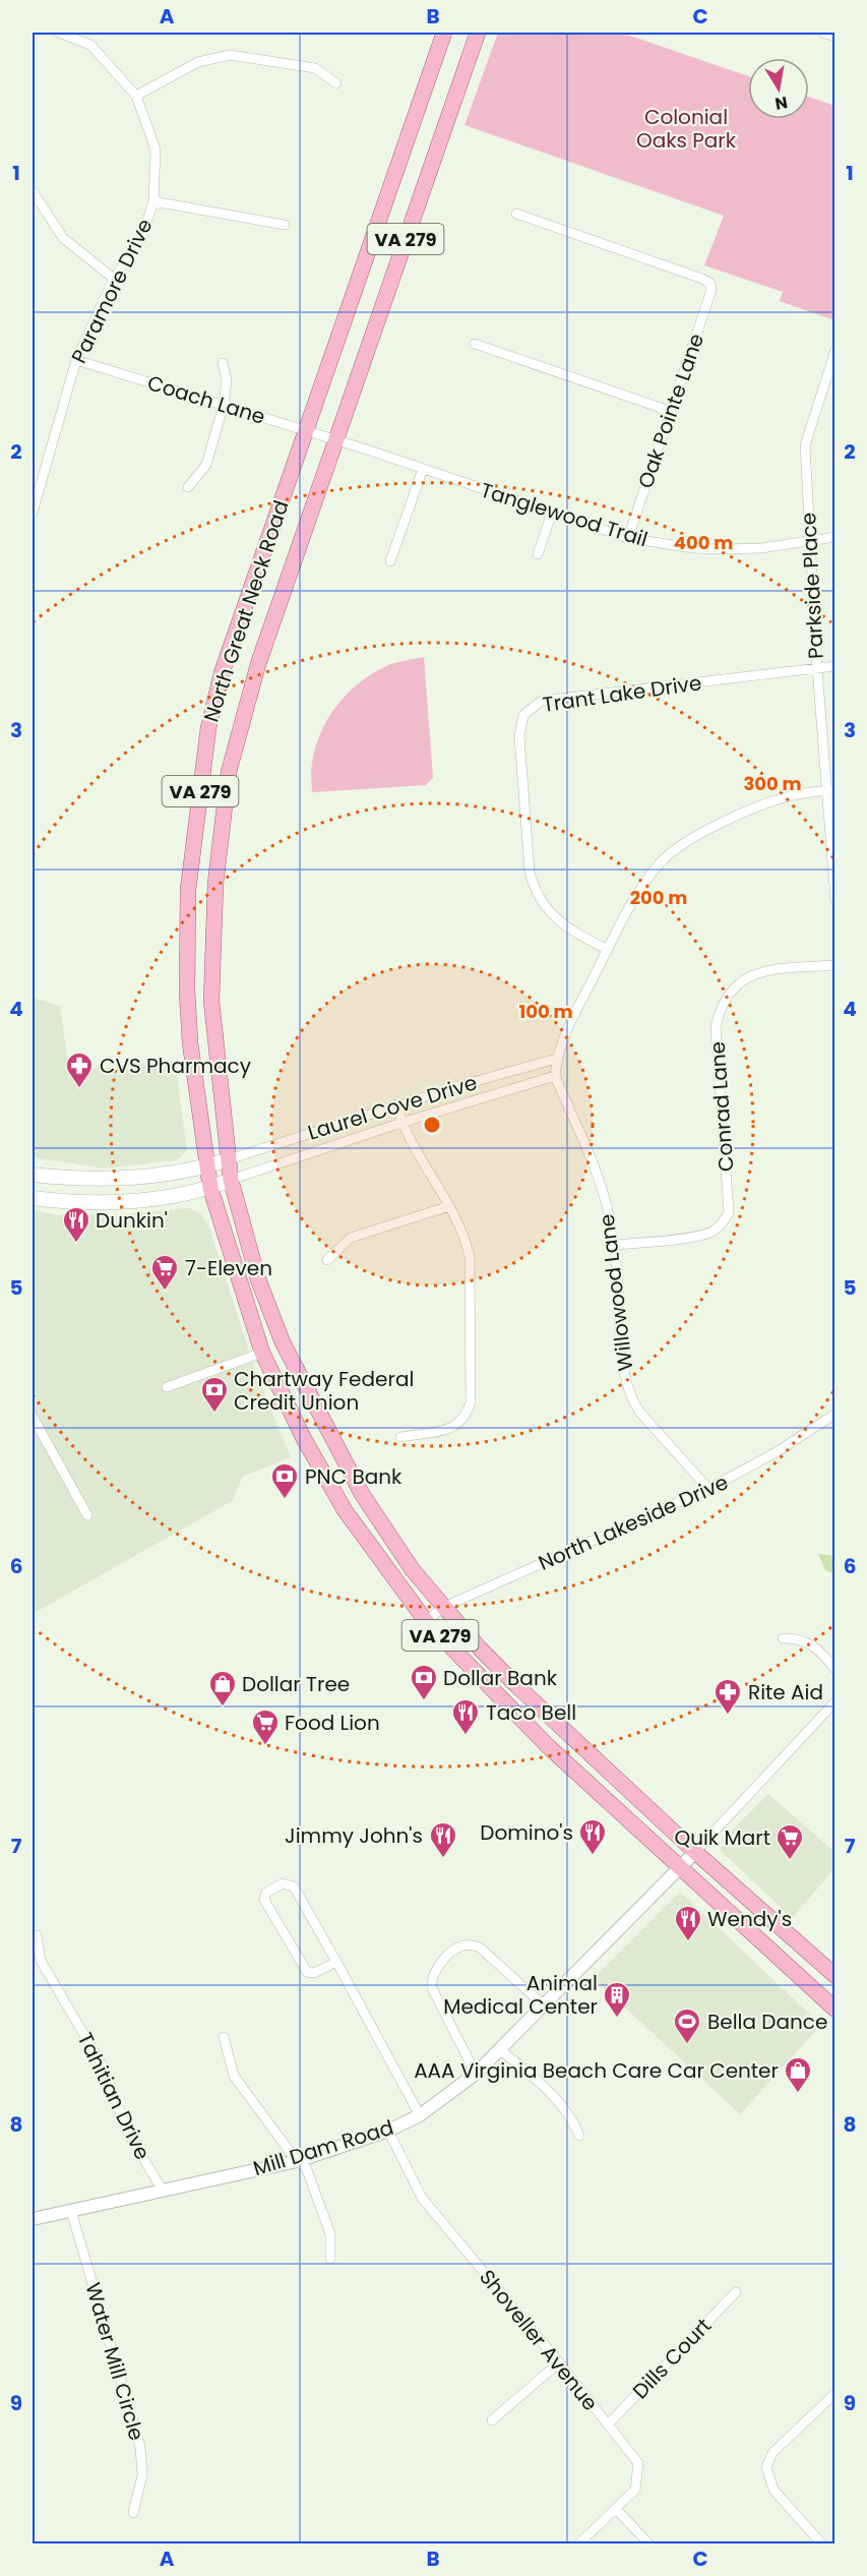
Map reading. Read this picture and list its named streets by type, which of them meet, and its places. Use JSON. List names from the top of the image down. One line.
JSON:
{"streets":{"main road":["VA 279","North Great Neck Road"],"street":["Paramore Drive","Coach Lane","Oak Pointe Lane","Tanglewood Trail","Parkside Place","Trant Lake Drive","Conrad Lane","Laurel Cove Drive","Willowood Lane","North Lakeside Drive","Tahitian Drive","Mill Dam Road","Shoveller Avenue","Dills Court","Water Mill Circle"]},"crossings":[["Paramore Drive","Coach Lane"],["Coach Lane","Tanglewood Trail"],["Coach Lane","North Great Neck Road"],["Oak Pointe Lane","Tanglewood Trail"],["Tanglewood Trail","Parkside Place"],["Tanglewood Trail","North Great Neck Road"],["Parkside Place","Trant Lake Drive"],["North Great Neck Road","Laurel Cove Drive"],["North Great Neck Road","North Lakeside Drive"],["North Great Neck Road","Mill Dam Road"],["Conrad Lane","Willowood Lane"],["Laurel Cove Drive","Willowood Lane"],["Willowood Lane","North Lakeside Drive"],["Tahitian Drive","Mill Dam Road"],["Mill Dam Road","Shoveller Avenue"],["Mill Dam Road","Water Mill Circle"],["Shoveller Avenue","Dills Court"]],"parks":["Colonial Oaks Park"],"places":{"pharmacy":["CVS Pharmacy","Rite Aid"],"restaurant":["Dunkin'","Taco Bell","Domino's","Jimmy John's","Wendy's"],"supermarket":["7-Eleven","Food Lion","Quik Mart"],"bank":["Chartway Federal Credit Union","PNC Bank","Dollar Bank"],"shop":["Dollar Tree","AAA Virginia Beach Care Car Center"],"building":["Animal Medical Center"],"sports":["Bella Dance"]},"north":"bottom","grid":{"columns":["A","B","C"],"rows":["1","2","3","4","5","6","7","8","9"]},"rings":["400 m","300 m","200 m","100 m"]}
